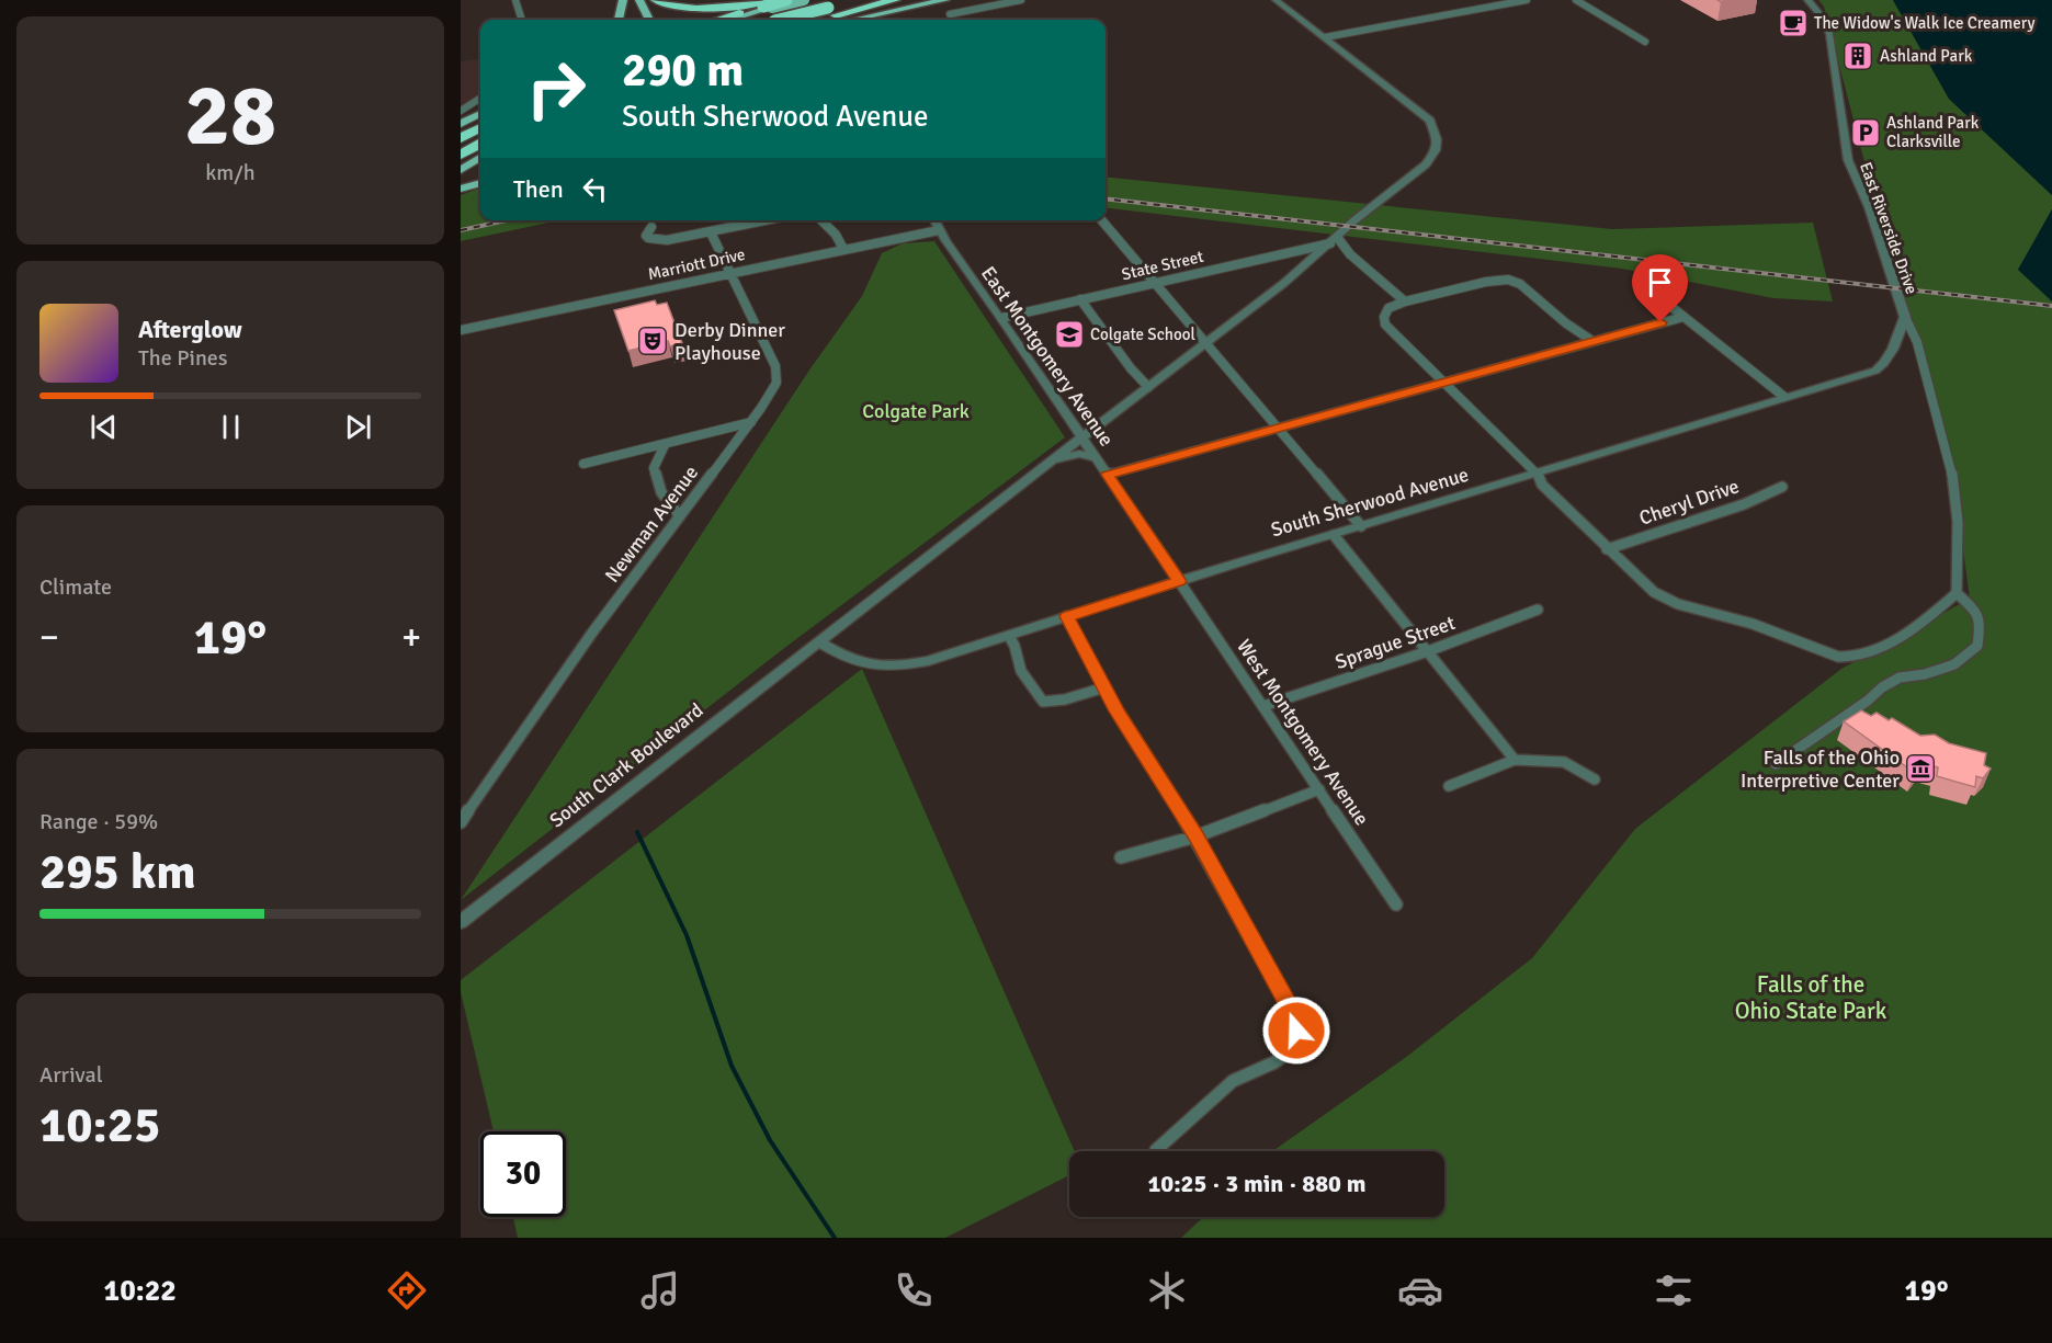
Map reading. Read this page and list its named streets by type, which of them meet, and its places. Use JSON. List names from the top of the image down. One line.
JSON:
{"streets":{"street":["East Riverside Drive","Marriott Drive","State Street","East Montgomery Avenue","South Sherwood Avenue","Cheryl Drive","Newman Avenue","Sprague Street","West Montgomery Avenue","South Clark Boulevard"]},"crossings":[["East Riverside Drive","South Sherwood Avenue"],["Marriott Drive","East Montgomery Avenue"],["Marriott Drive","Newman Avenue"],["State Street","East Montgomery Avenue"],["State Street","South Clark Boulevard"],["East Montgomery Avenue","South Sherwood Avenue"],["East Montgomery Avenue","West Montgomery Avenue"],["East Montgomery Avenue","South Clark Boulevard"],["South Sherwood Avenue","West Montgomery Avenue"],["South Sherwood Avenue","South Clark Boulevard"],["Sprague Street","West Montgomery Avenue"]],"parks":["Colgate Park","Falls of the Ohio State Park"],"places":{"cafe":["The Widow's Walk Ice Creamery"],"building":["Ashland Park"],"parking":["Ashland Park Clarksville"],"school or university":["Colgate School"],"theatre":["Derby Dinner Playhouse"],"museum":["Falls of the Ohio Interpretive Center"]},"page":{"tile":[["28","km/h"],"Climate",["Range · 59%","295 km"],["Arrival","10:25"]],"turn":["290 m","South Sherwood Avenue"],"then":"Then","song":["Afterglow","The Pines"],"heat":["−","19°","+"],"limit":"30","trip":"10:25 · 3 min · 880 m","tabs":["10:22","19°"]}}
